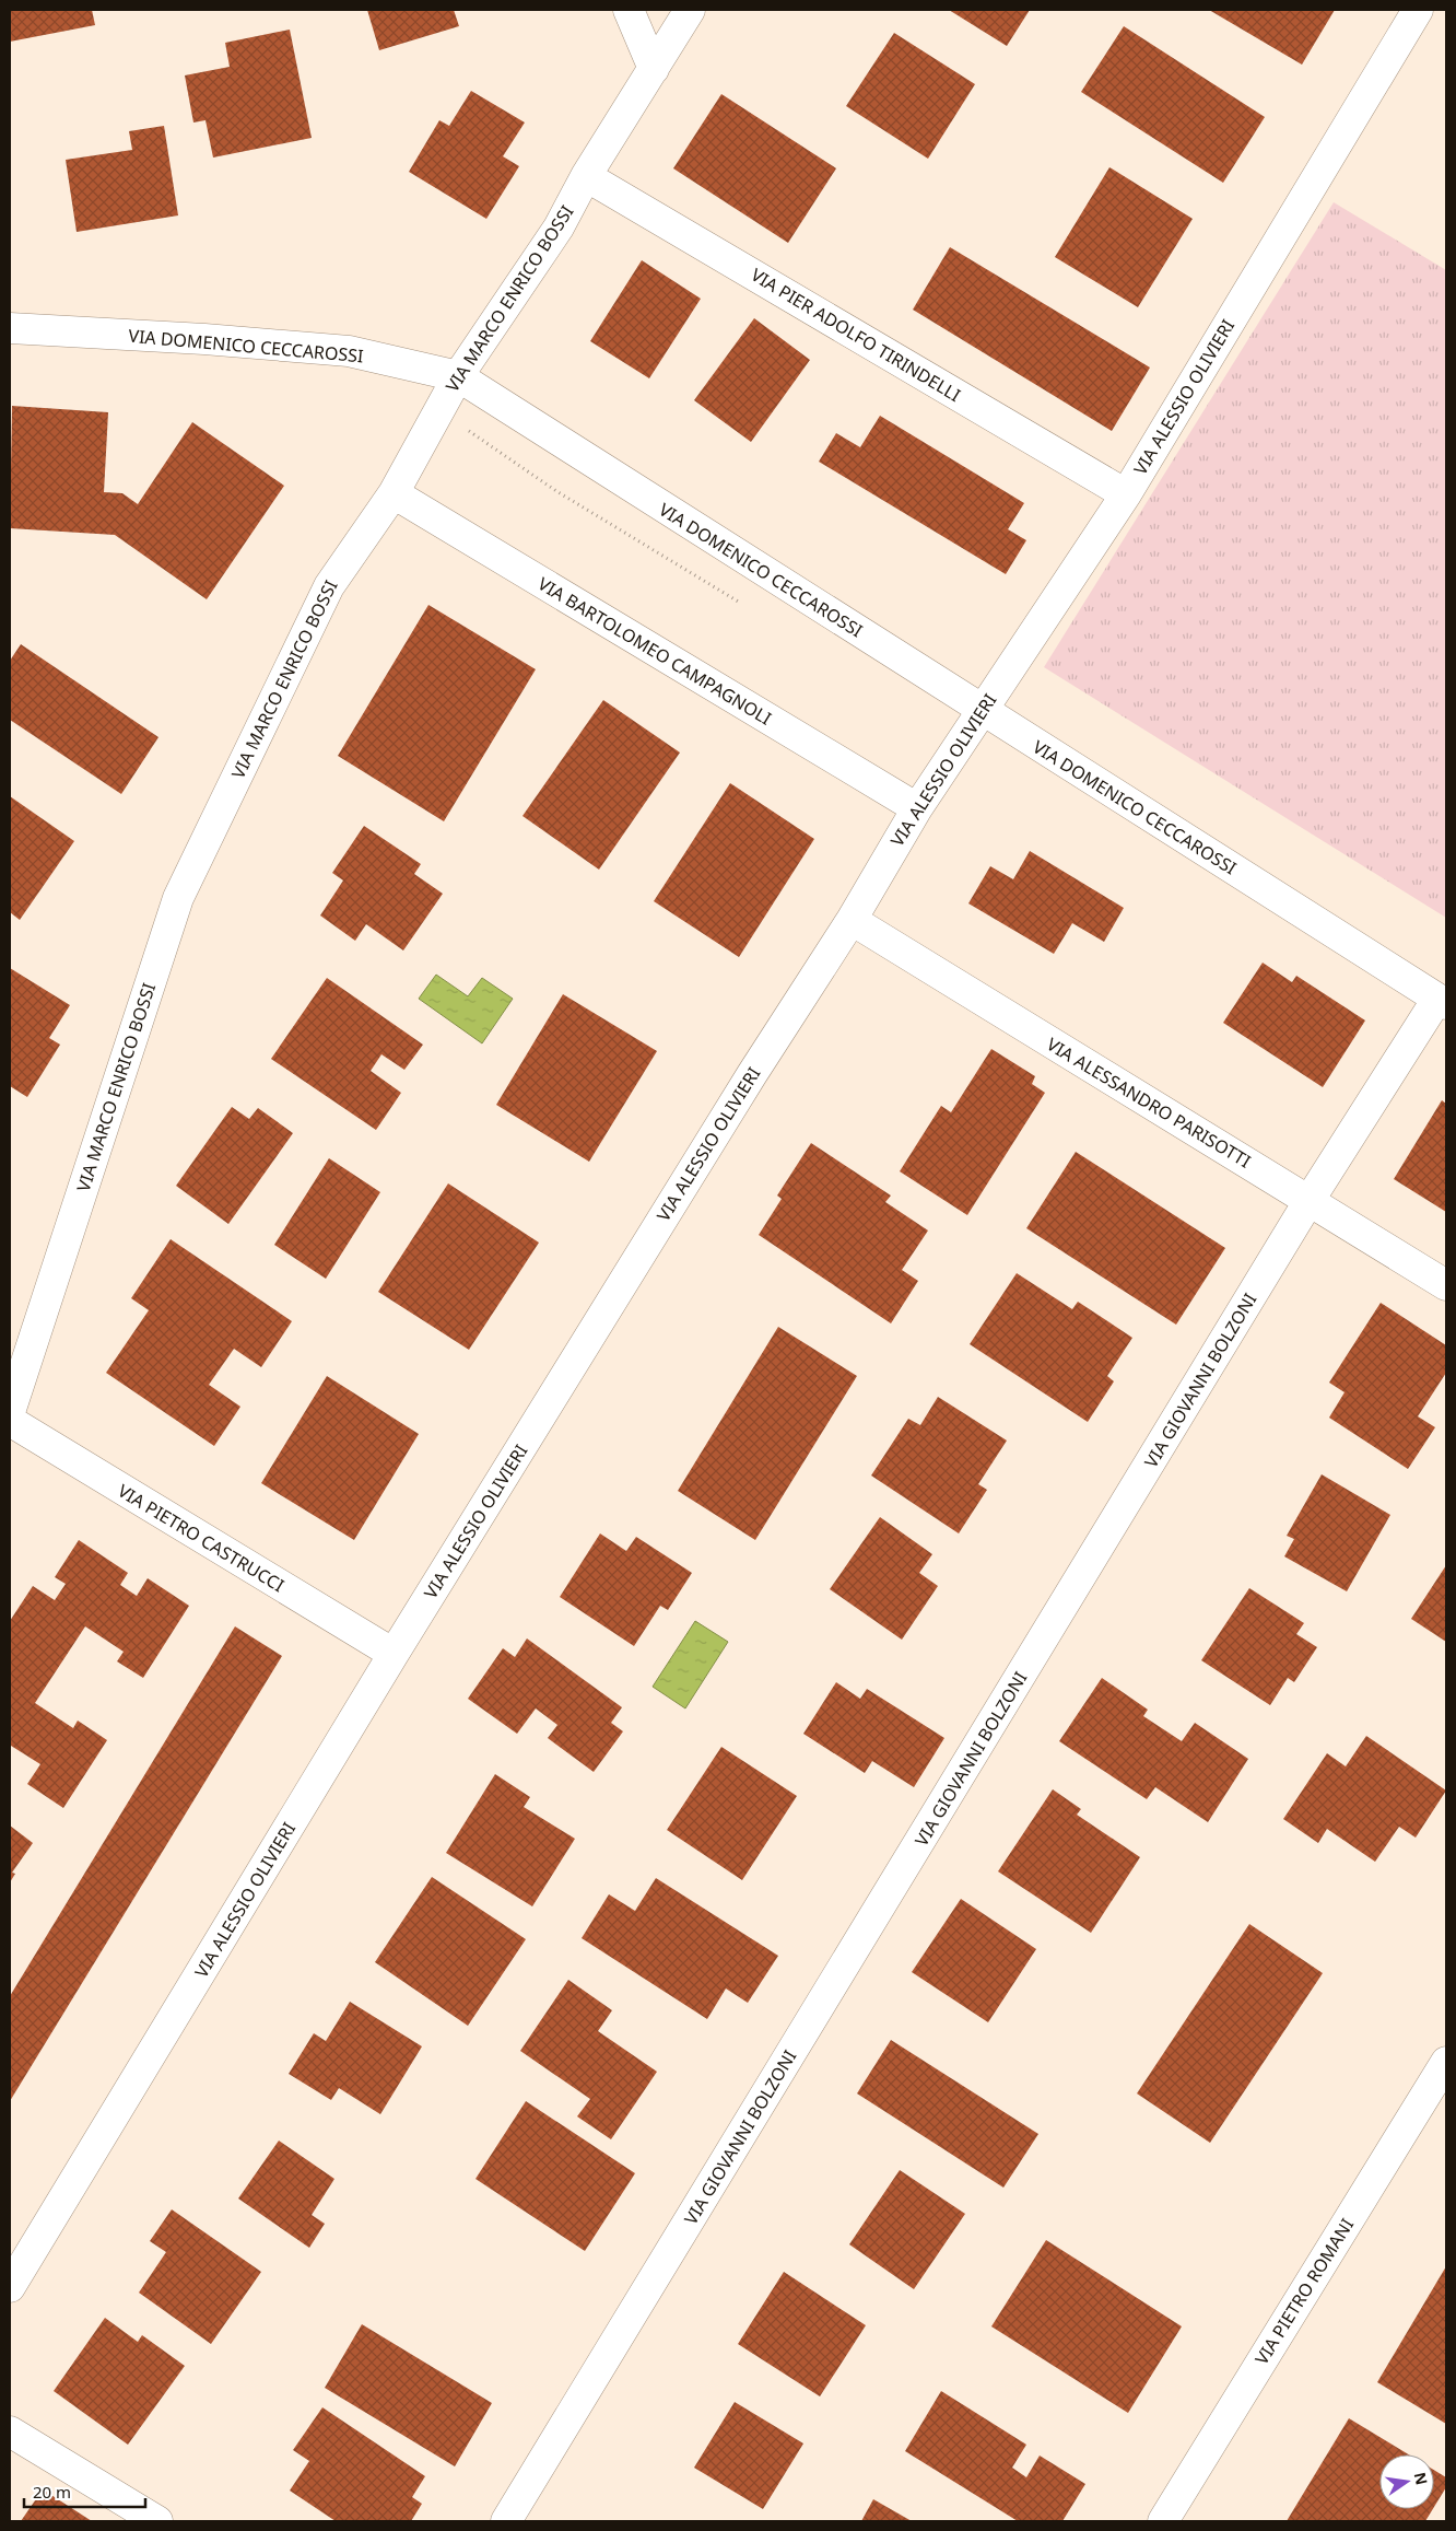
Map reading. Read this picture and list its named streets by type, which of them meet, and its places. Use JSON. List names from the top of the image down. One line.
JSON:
{"streets":{"street":["VIA MARCO ENRICO BOSSI","VIA PIER ADOLFO TIRINDELLI","VIA DOMENICO CECCAROSSI","VIA ALESSIO OLIVIERI","VIA BARTOLOMEO CAMPAGNOLI","VIA ALESSANDRO PARISOTTI","VIA GIOVANNI BOLZONI","VIA PIETRO CASTRUCCI","VIA PIETRO ROMANI"]},"crossings":[["VIA MARCO ENRICO BOSSI","VIA PIER ADOLFO TIRINDELLI"],["VIA MARCO ENRICO BOSSI","VIA DOMENICO CECCAROSSI"],["VIA MARCO ENRICO BOSSI","VIA BARTOLOMEO CAMPAGNOLI"],["VIA PIER ADOLFO TIRINDELLI","VIA ALESSIO OLIVIERI"],["VIA DOMENICO CECCAROSSI","VIA ALESSIO OLIVIERI"],["VIA DOMENICO CECCAROSSI","VIA GIOVANNI BOLZONI"],["VIA ALESSIO OLIVIERI","VIA BARTOLOMEO CAMPAGNOLI"],["VIA ALESSIO OLIVIERI","VIA ALESSANDRO PARISOTTI"],["VIA ALESSIO OLIVIERI","VIA PIETRO CASTRUCCI"],["VIA ALESSANDRO PARISOTTI","VIA GIOVANNI BOLZONI"]],"scale_bar":"20 m","north":"right"}
